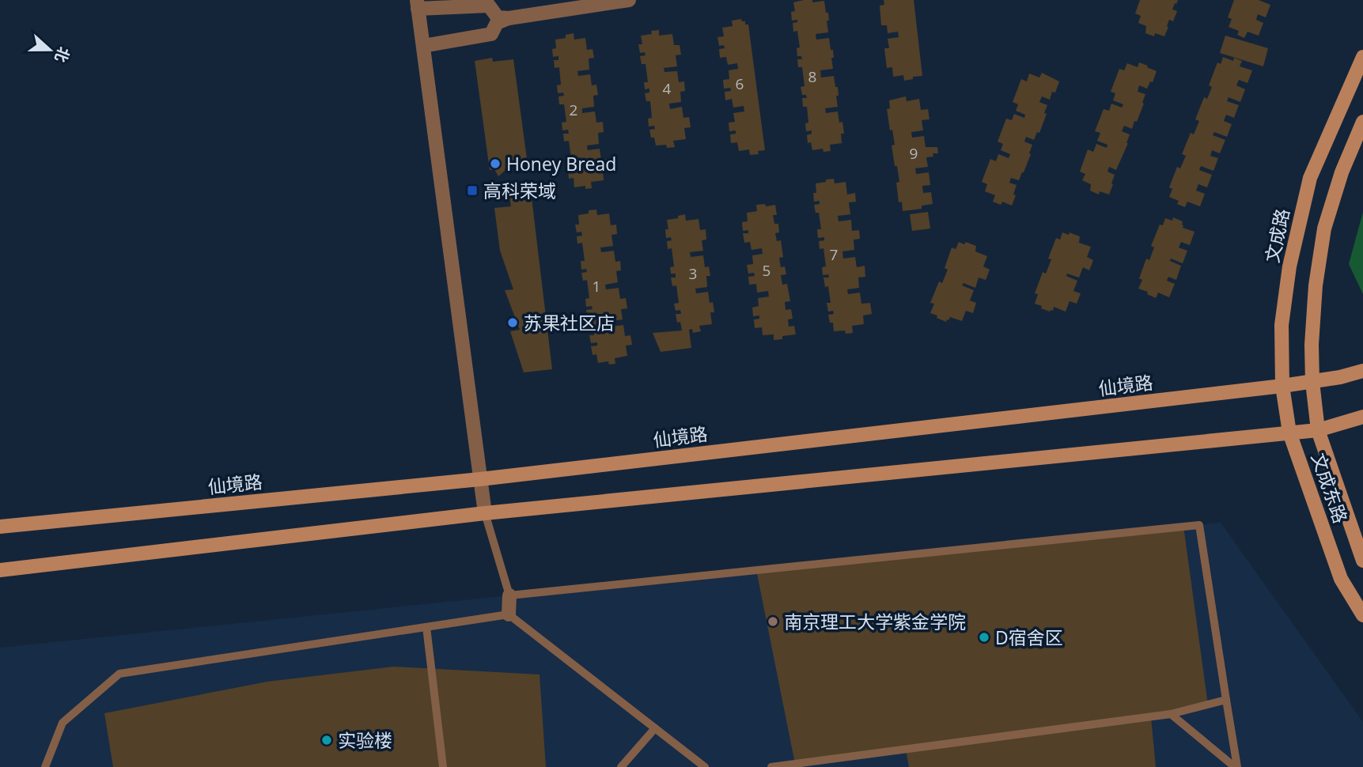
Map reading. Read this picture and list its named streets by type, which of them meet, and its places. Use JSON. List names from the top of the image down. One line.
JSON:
{"streets":{"main road":["文成路","仙境路","文成东路"]},"crossings":[["文成路","仙境路"],["文成路","文成东路"]],"places":{"other":["Honey Bread","苏果社区店","南京理工大学紫金学院","D宿舍区","实验楼"],"transit":["高科荣域"]},"house_numbers":["8","6","4","2","9","7","5","3","1"],"north":"right"}
